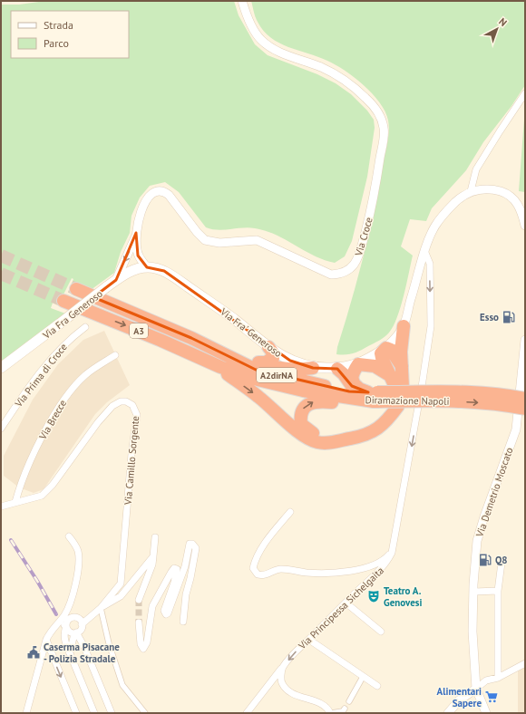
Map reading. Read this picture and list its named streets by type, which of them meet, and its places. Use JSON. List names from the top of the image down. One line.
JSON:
{"streets":{"highway":["A3","A2dirNA","Diramazione Napoli"],"main road":["Via Fra Generoso","Via Fra' Generoso"],"street":["Via Croce","Via Prima di Croce","Via Brecce","Via Camillo Sorgente","Via Demetrio Moscato","Via Principessa Sichelgaita"]},"crossings":[["Via Croce","Via Fra Generoso"],["Via Croce","Via Fra' Generoso"],["Via Fra Generoso","Via Fra' Generoso"],["A3","Diramazione Napoli"],["Via Brecce","Via Camillo Sorgente"]],"one_way":["Via Principessa Sichelgaita"],"places":{"fuel station":["Esso","Q8"],"theatre":["Teatro A. Genovesi"],"public building":["Caserma Pisacane - Polizia Stradale"],"supermarket":["Alimentari Sapere"]},"legend":["Strada","Parco"],"north":"top right"}
